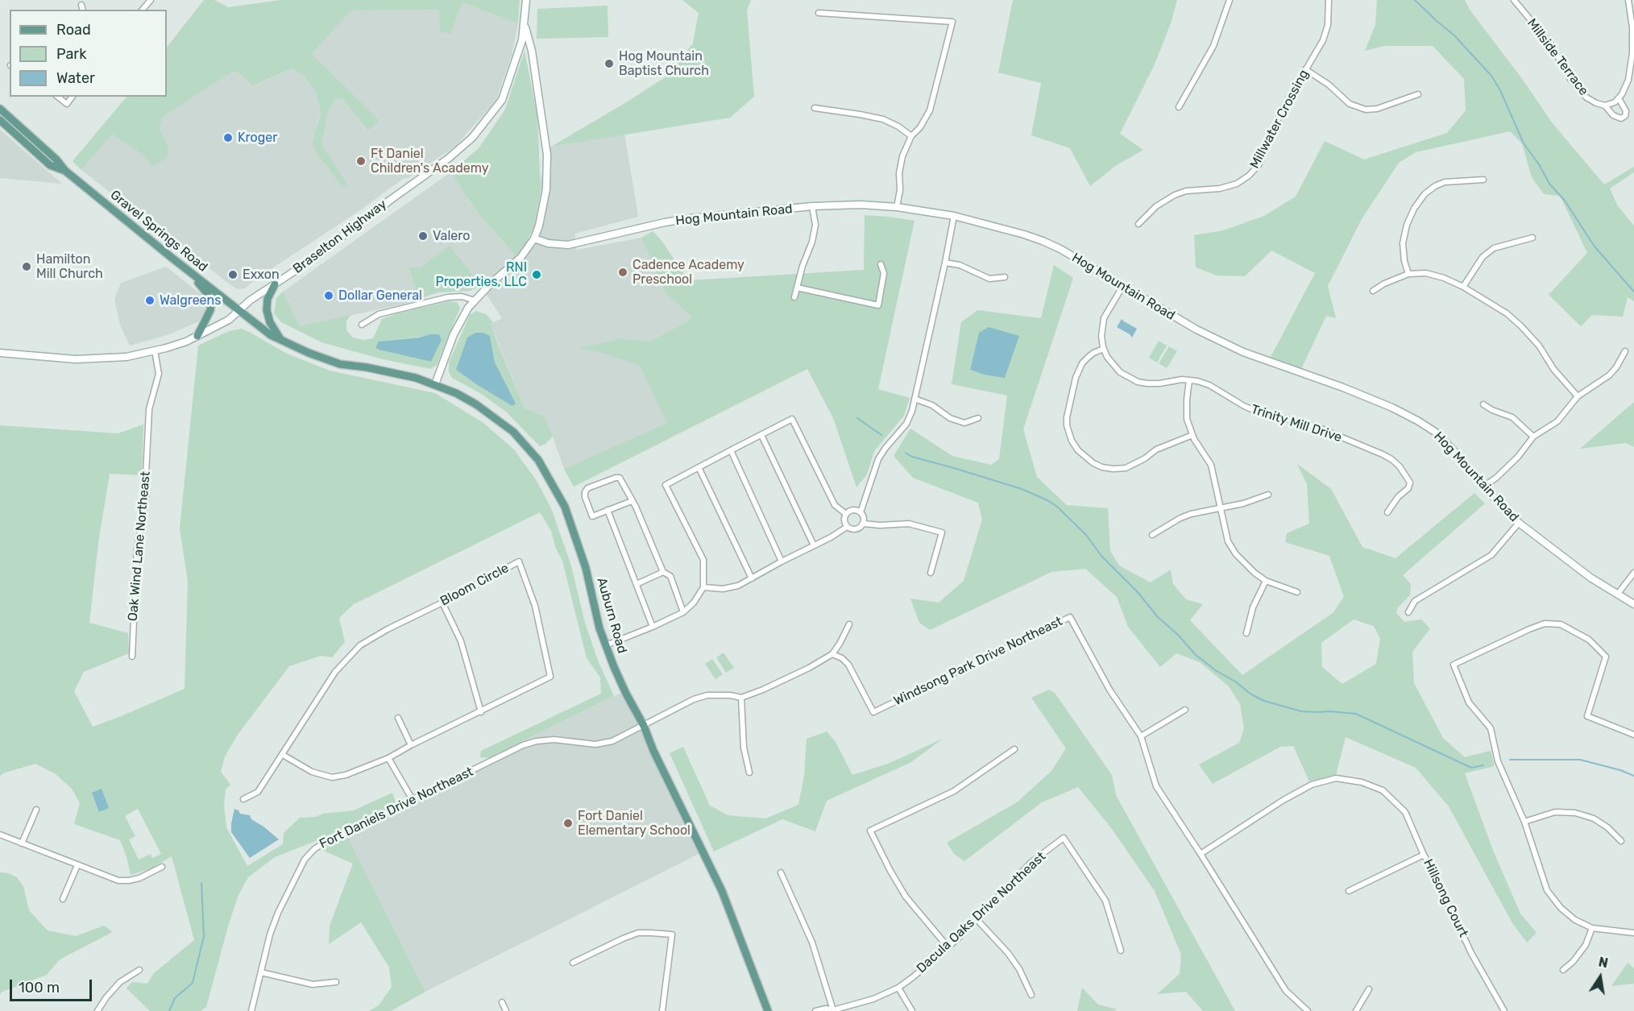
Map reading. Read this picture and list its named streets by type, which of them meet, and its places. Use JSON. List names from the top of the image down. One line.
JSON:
{"streets":{"main road":["Gravel Springs Road","Auburn Road"],"street":["Millside Terrace","Millwater Crossing","Hog Mountain Road","Braselton Highway","Trinity Mill Drive","Oak Wind Lane Northeast","Bloom Circle","Windsong Park Drive Northeast","Fort Daniels Drive Northeast","Hillsong Court","Dacula Oaks Drive Northeast"]},"crossings":[["Gravel Springs Road","Braselton Highway"],["Gravel Springs Road","Auburn Road"],["Braselton Highway","Oak Wind Lane Northeast"],["Auburn Road","Fort Daniels Drive Northeast"],["Windsong Park Drive Northeast","Hillsong Court"]],"places":["Hog Mountain Baptist Church","Kroger","Ft Daniel Children's Academy","Valero","Hamilton Mill Church","Cadence Academy Preschool","Exxon","RNI Properties, LLC","Dollar General","Walgreens","Fort Daniel Elementary School"],"legend":["Road","Park","Water"],"scale_bar":"100 m","north":"top"}
